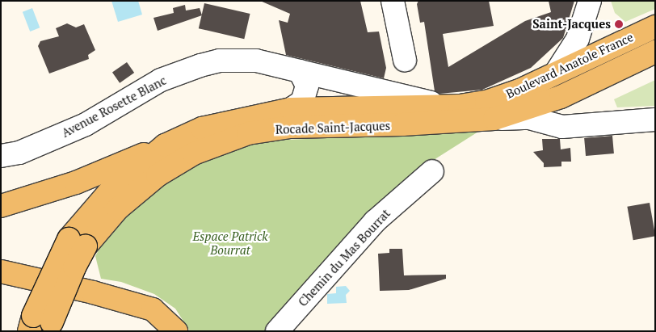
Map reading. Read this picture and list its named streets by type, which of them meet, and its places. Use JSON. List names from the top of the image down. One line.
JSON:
{"streets":{"main road":["Boulevard Anatole France","Rocade Saint-Jacques"],"street":["Avenue Rosette Blanc","Chemin du Mas Bourrat"]},"crossings":[["Boulevard Anatole France","Avenue Rosette Blanc"],["Boulevard Anatole France","Rocade Saint-Jacques"],["Avenue Rosette Blanc","Rocade Saint-Jacques"]],"parks":["Espace Patrick Bourrat"],"places":["Saint-Jacques"]}
